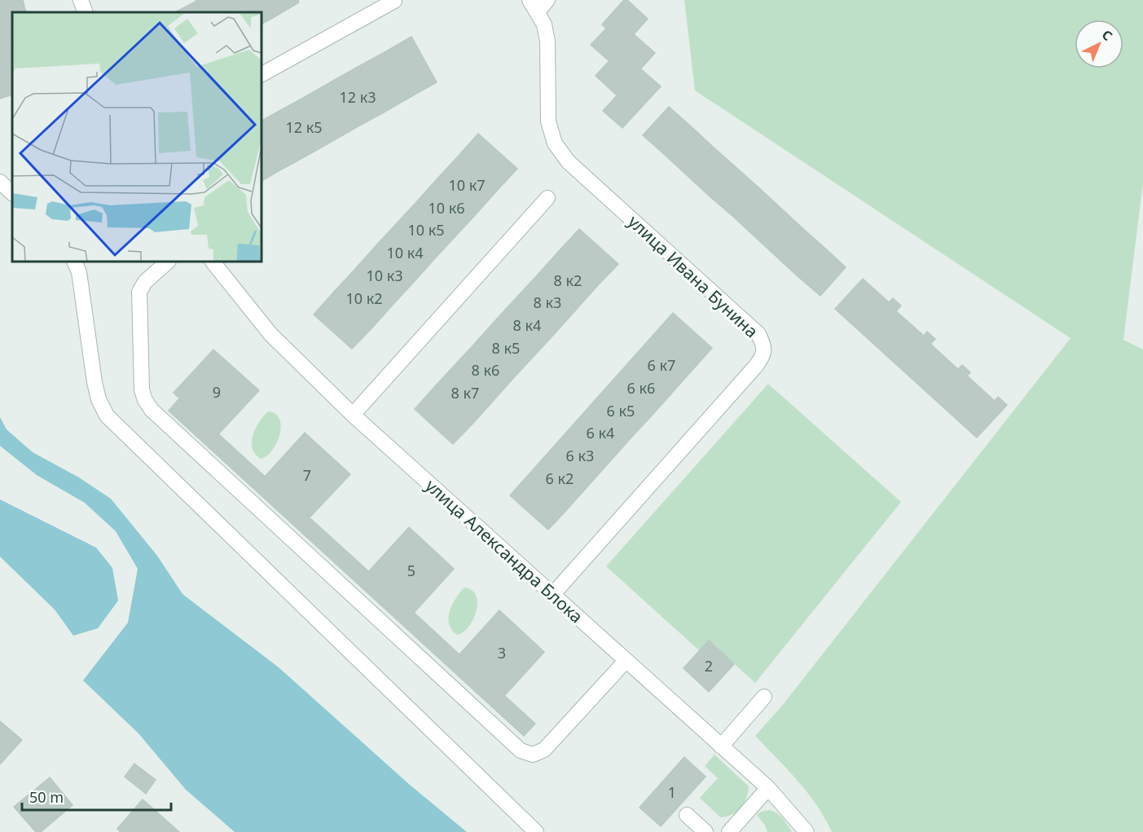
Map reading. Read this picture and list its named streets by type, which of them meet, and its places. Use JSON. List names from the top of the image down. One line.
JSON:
{"streets":{"street":["улица Ивана Бунина","улица Александра Блока"]},"crossings":[["улица Ивана Бунина","улица Александра Блока"]],"house_numbers":["12 к3","12 к5","10 к7","10 к6","10 к5","10 к4","10 к3","8 к2","10 к2","8 к3","8 к4","8 к5","6 к7","8 к6","6 к6","9","8 к7","6 к5","6 к4","6 к3","7","6 к2","5","3","2","1"],"scale_bar":"50 m","north":"top right"}
